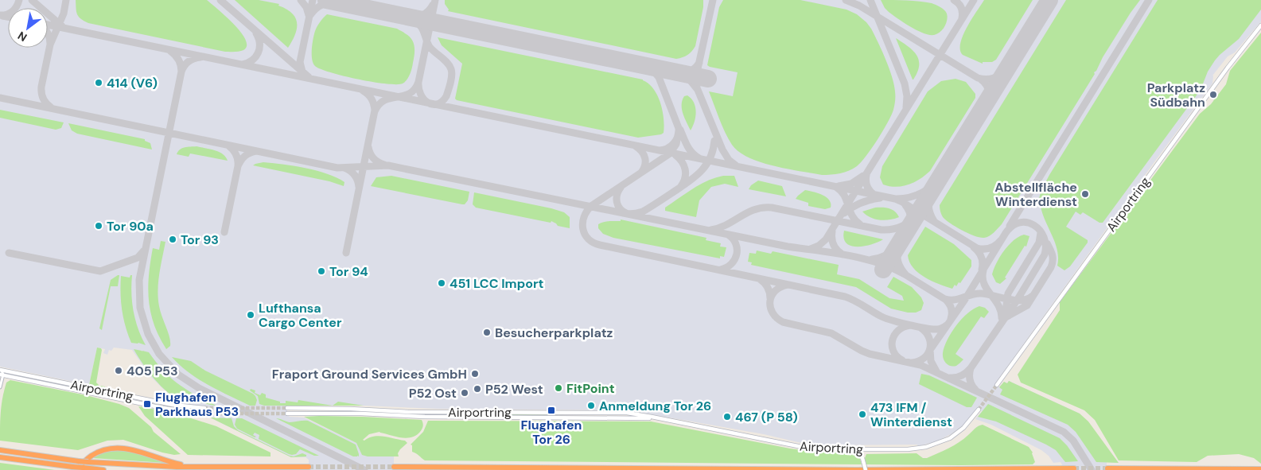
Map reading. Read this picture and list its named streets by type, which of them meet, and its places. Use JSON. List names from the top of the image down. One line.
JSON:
{"streets":{"street":["Airportring"]},"places":{"other":["414 (V6)","Parkplatz Südbahn","Abstellfläche Winterdienst","Tor 90a","Tor 93","Tor 94","451 LCC Import","Lufthansa Cargo Center","Besucherparkplatz","405 P53","Fraport Ground Services GmbH","FitPoint","P52 West","P52 Ost","Anmeldung Tor 26","473 IFM / Winterdienst","467 (P 58)"],"transit":["Flughafen Parkhaus P53","Flughafen Tor 26"]},"north":"bottom left"}
